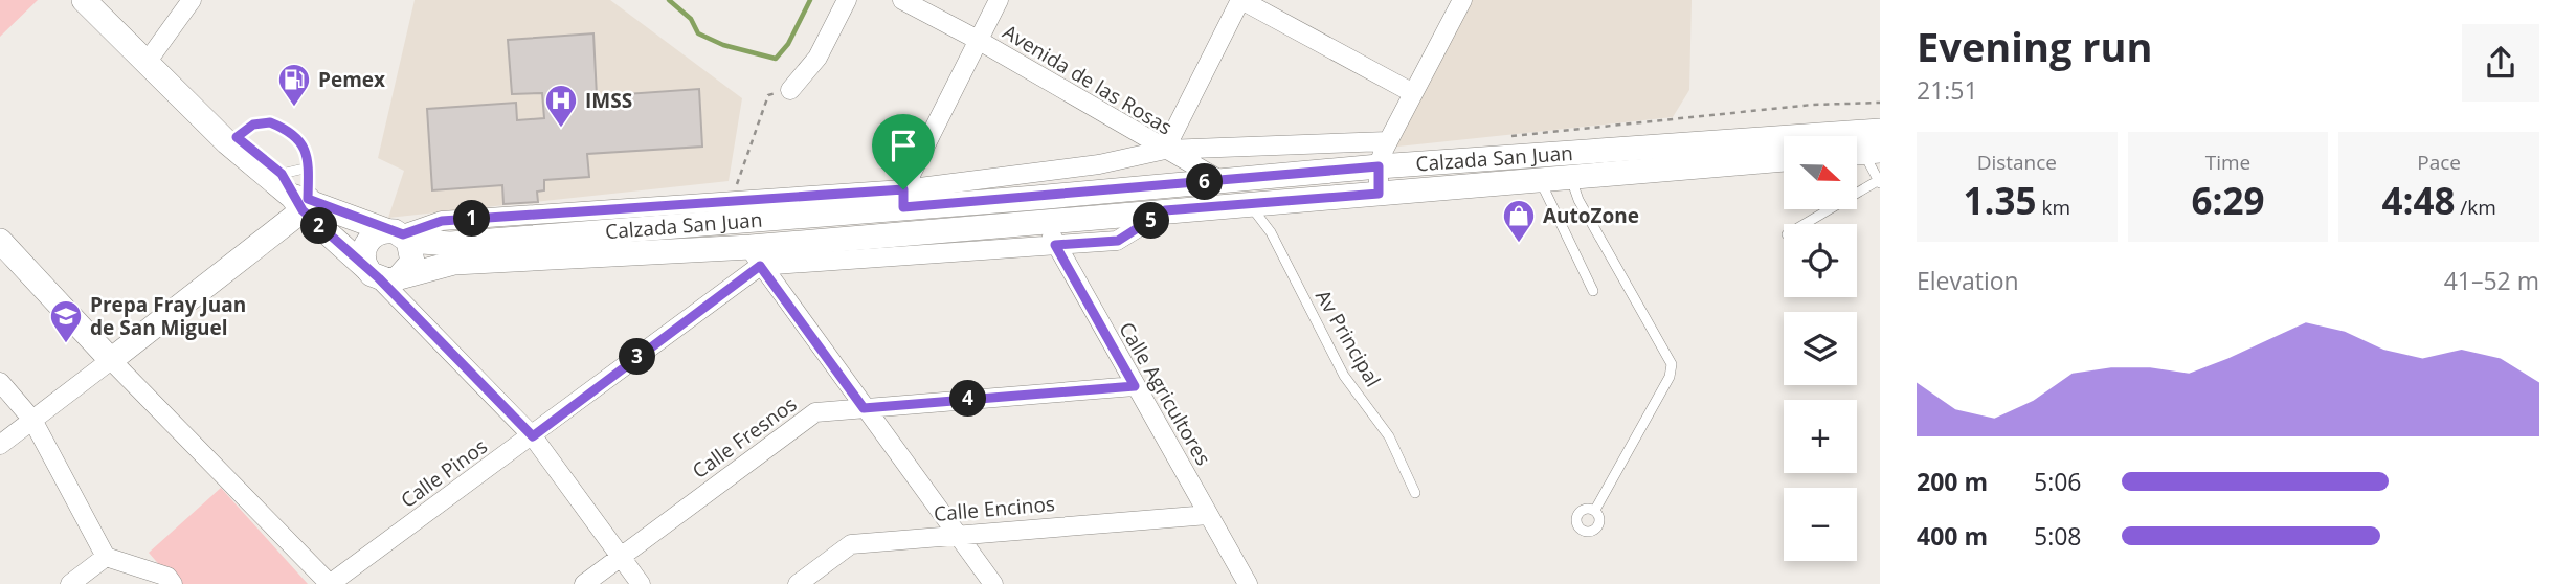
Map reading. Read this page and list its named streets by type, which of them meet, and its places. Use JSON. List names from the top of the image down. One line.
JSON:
{"streets":{"main road":["Calzada San Juan"],"street":["Avenida de las Rosas","Calle Agricultores","Calle Fresnos","Calle Pinos","Calle Encinos"],"lane":["Av Principal"]},"crossings":[["Avenida de las Rosas","Calzada San Juan"],["Avenida de las Rosas","Av Principal"],["Calzada San Juan","Av Principal"],["Calzada San Juan","Calle Agricultores"],["Calzada San Juan","Calle Pinos"],["Calle Agricultores","Calle Fresnos"],["Calle Agricultores","Calle Encinos"]],"places":{"fuel station":["Pemex"],"hospital":["IMSS"],"shop":["AutoZone"],"school or university":["Prepa Fray Juan de San Miguel"]},"north":"right","page":{"heading":["Evening run","21:51"],"stats":[["Distance","1.35 km"],["Time","6:29"],["Pace","4:48 /km"]],"map_buttons":["+","−"],"pins":["6","1","5","2","3","4"],"chart":["Elevation","41–52 m"],"list":[{"name":"200 m","note":"5:06"},{"name":"400 m","note":"5:08"}]}}
